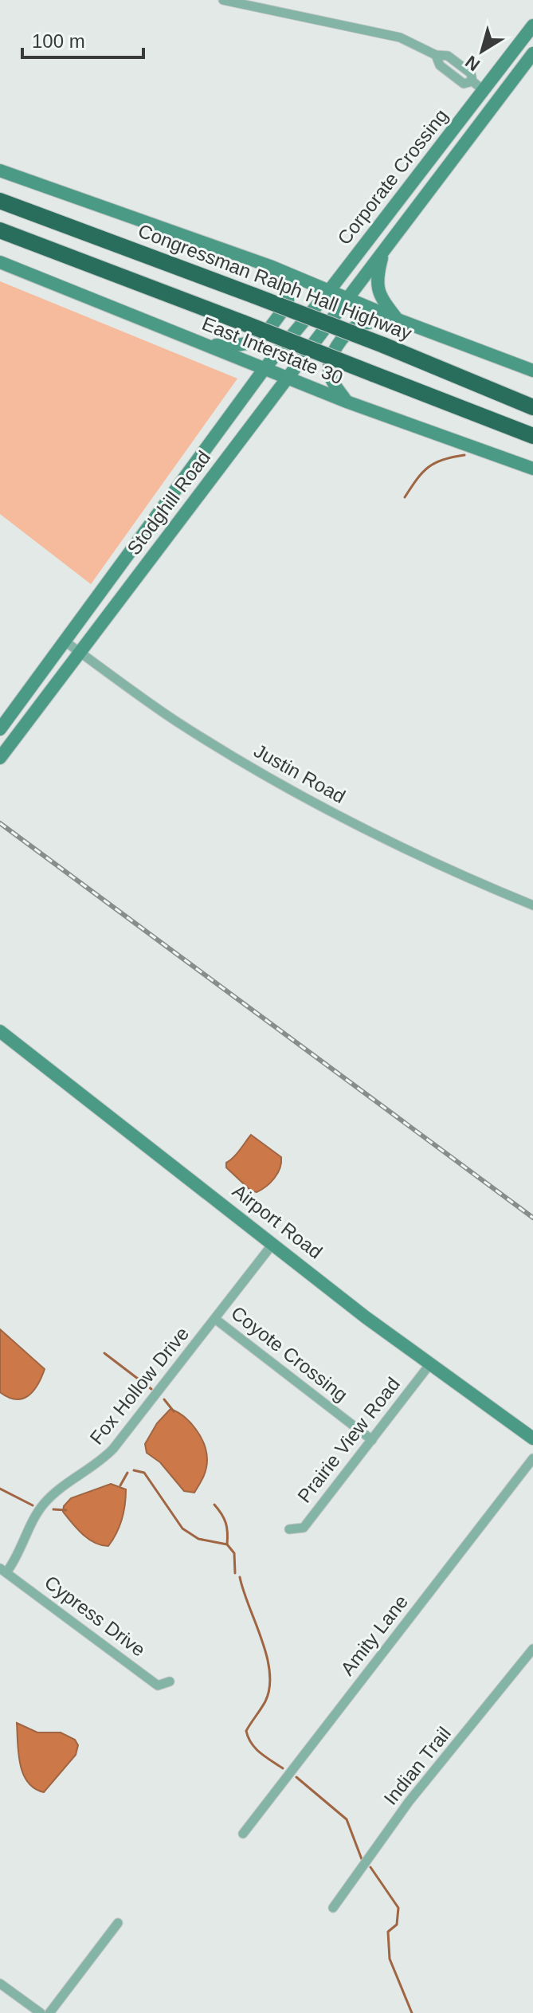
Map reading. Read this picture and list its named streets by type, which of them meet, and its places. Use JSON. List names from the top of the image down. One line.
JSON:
{"streets":{"highway":["Congressman Ralph Hall Highway"],"main road":["Corporate Crossing","East Interstate 30","Stodghill Road","Airport Road"],"street":["Justin Road","Coyote Crossing","Fox Hollow Drive","Prairie View Road","Cypress Drive","Amity Lane","Indian Trail"]},"crossings":[["Corporate Crossing","East Interstate 30"],["Corporate Crossing","Stodghill Road"],["East Interstate 30","Stodghill Road"],["Stodghill Road","Justin Road"],["Airport Road","Fox Hollow Drive"],["Airport Road","Prairie View Road"],["Coyote Crossing","Fox Hollow Drive"],["Coyote Crossing","Prairie View Road"],["Fox Hollow Drive","Cypress Drive"]],"scale_bar":"100 m","north":"bottom left"}
